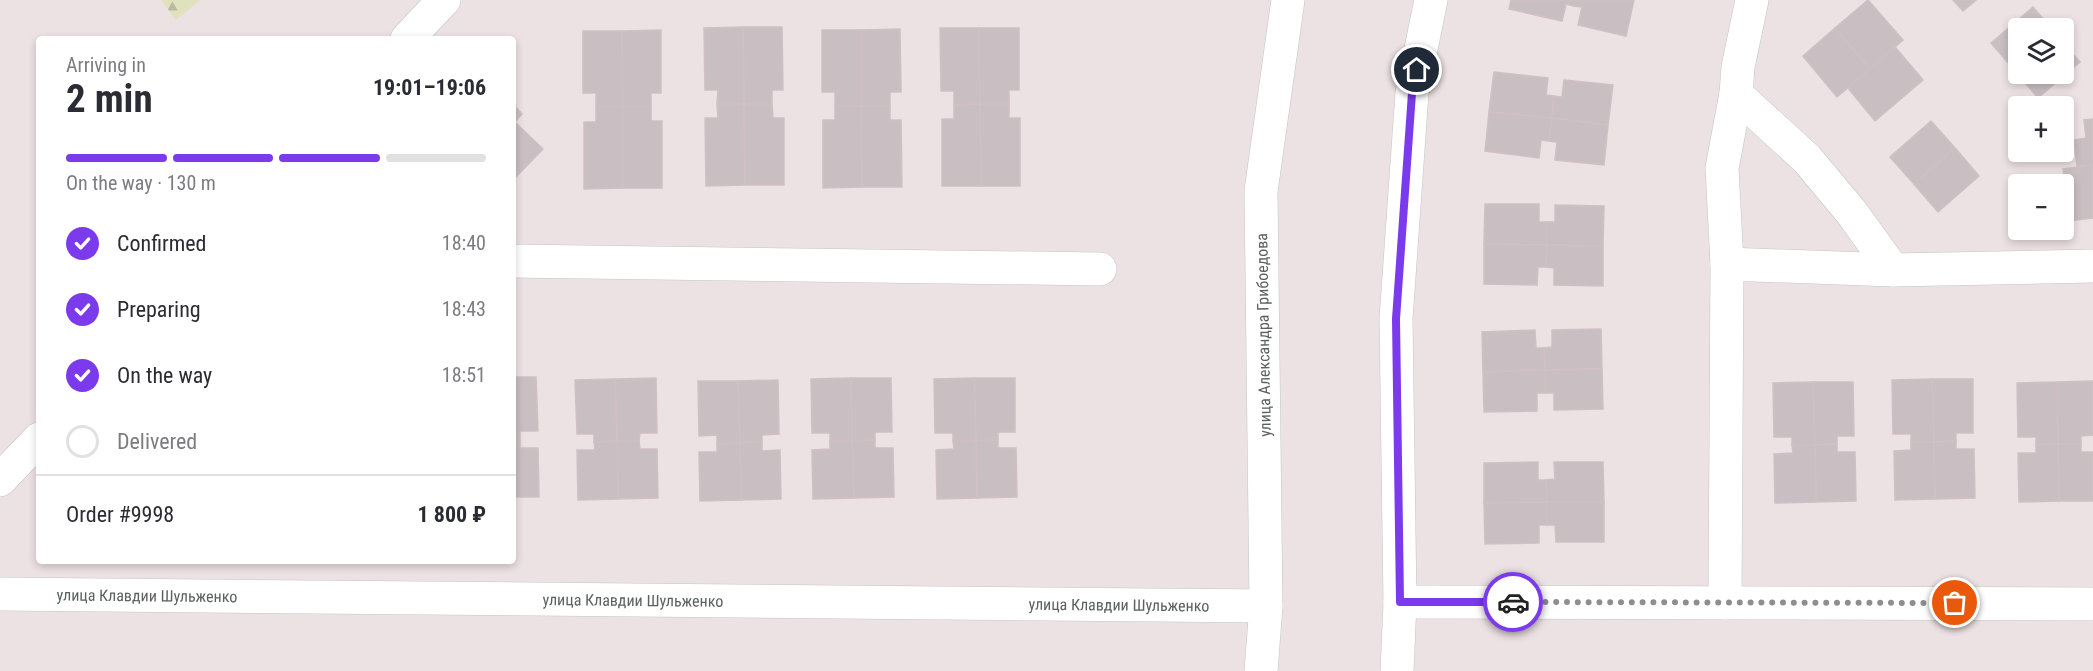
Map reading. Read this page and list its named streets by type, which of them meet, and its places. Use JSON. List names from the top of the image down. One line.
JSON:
{"streets":{"street":["улица Александра Грибоедова","улица Клавдии Шульженко"]},"crossings":[["улица Александра Грибоедова","улица Клавдии Шульженко"]],"page":{"map_buttons":["+","−"],"heading":["2 min","Arriving in","19:01–19:06"],"panel":["Order #9998","1 800 ₽"],"bar":"On the way · 130 m","list":[["Confirmed","18:40"],["Preparing","18:43"],["On the way","18:51"],"Delivered"]}}
